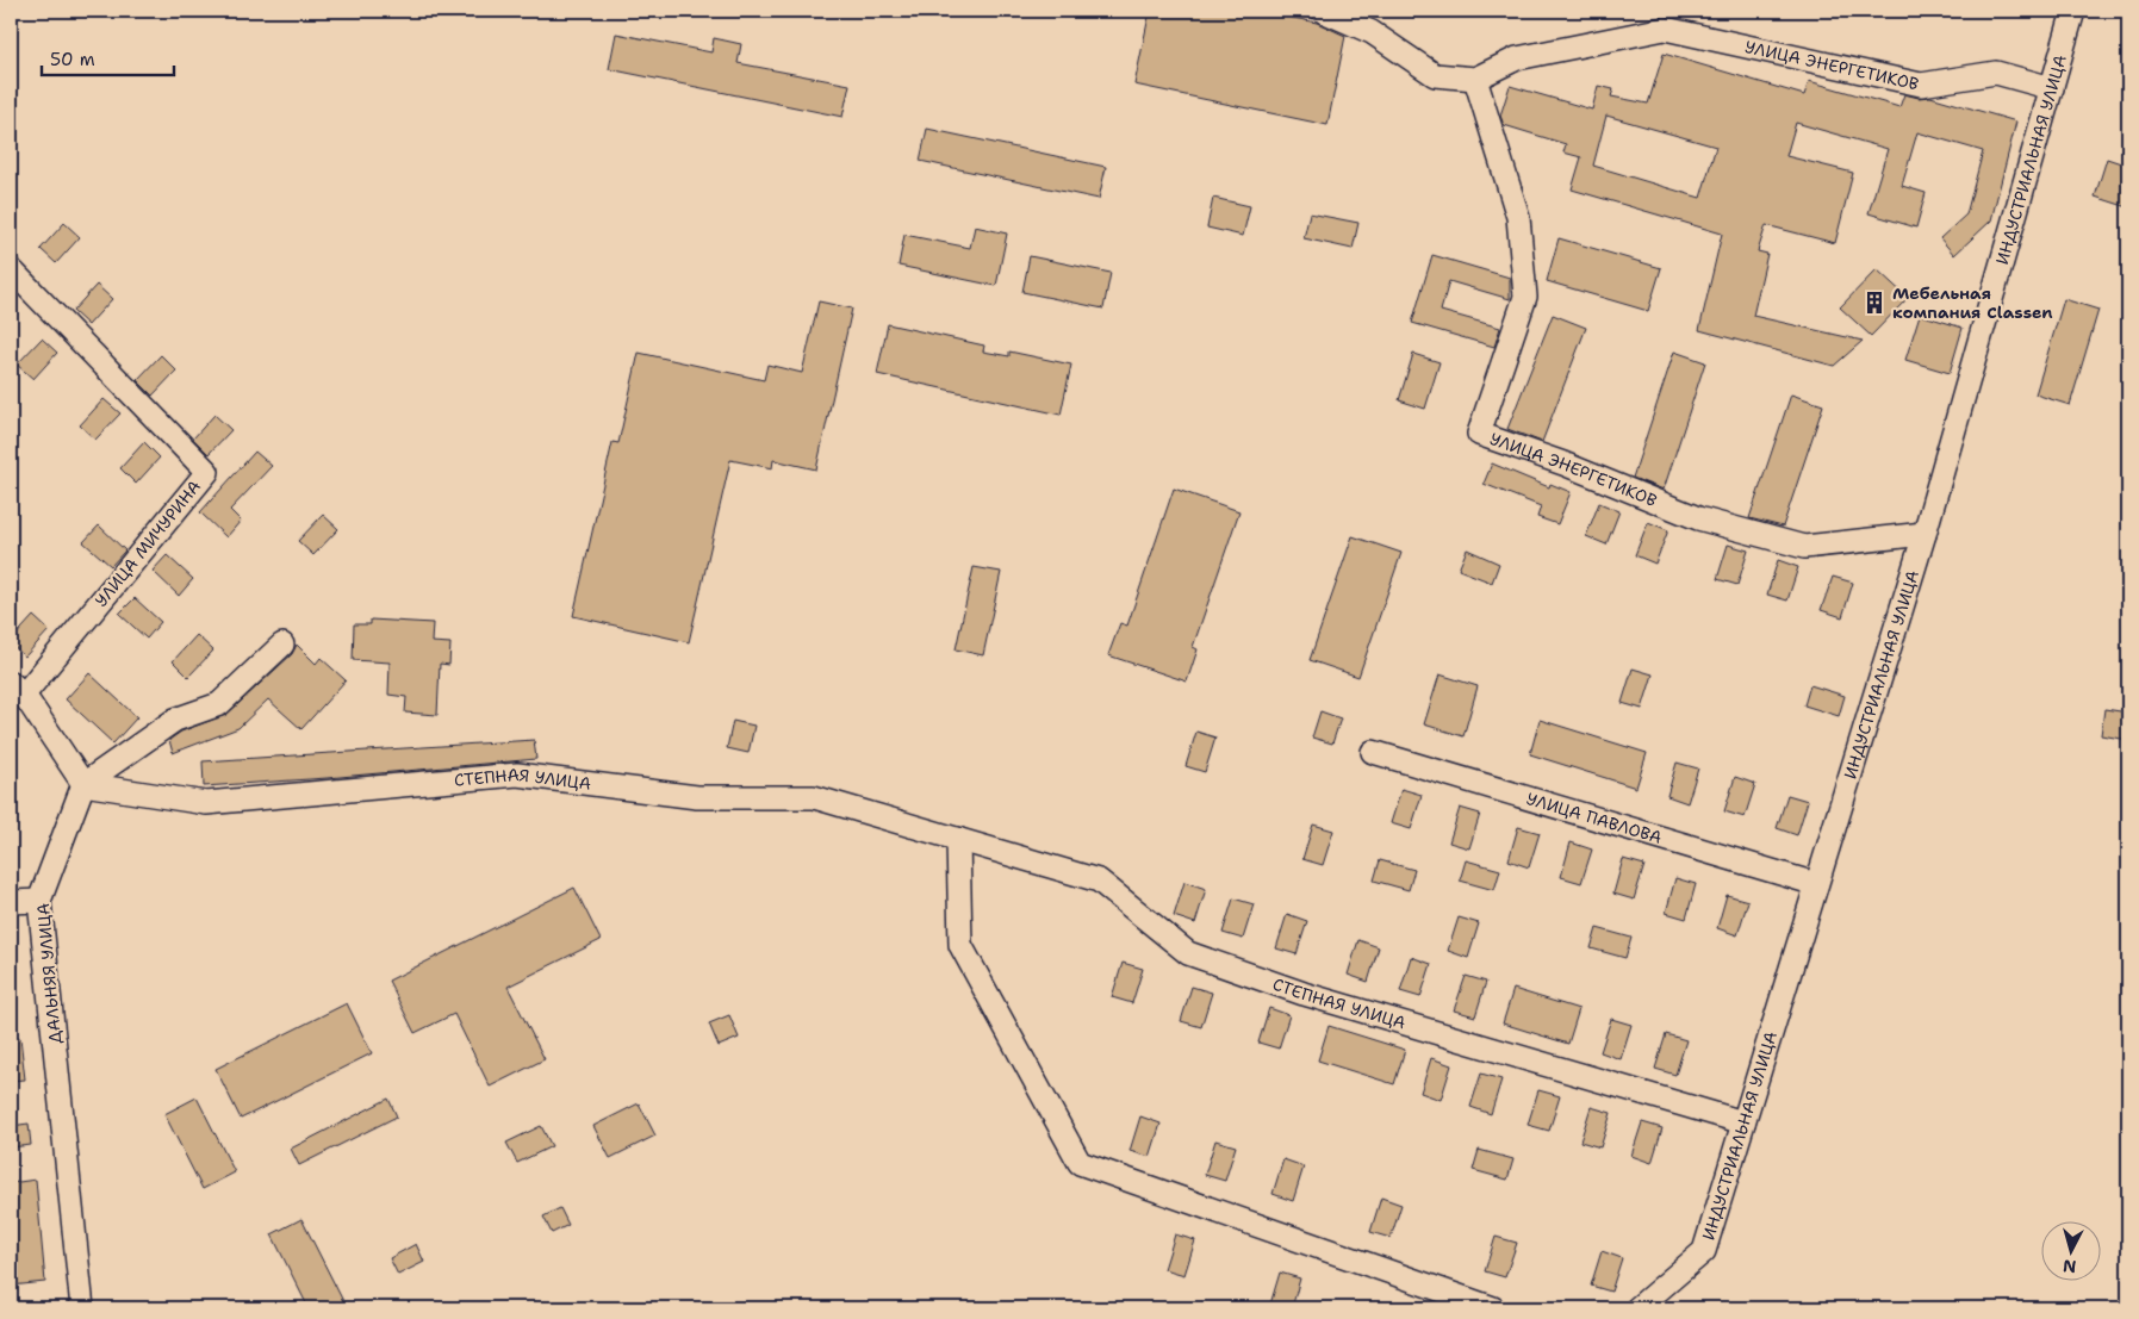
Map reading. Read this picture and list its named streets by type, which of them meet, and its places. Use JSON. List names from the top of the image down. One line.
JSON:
{"streets":{"street":["УЛИЦА ЭНЕРГЕТИКОВ","ИНДУСТРИАЛЬНАЯ УЛИЦА","УЛИЦА МИЧУРИНА","СТЕПНАЯ УЛИЦА","УЛИЦА ПАВЛОВА","ДАЛЬНЯЯ УЛИЦА"]},"crossings":[["УЛИЦА ЭНЕРГЕТИКОВ","ИНДУСТРИАЛЬНАЯ УЛИЦА"],["ИНДУСТРИАЛЬНАЯ УЛИЦА","СТЕПНАЯ УЛИЦА"],["ИНДУСТРИАЛЬНАЯ УЛИЦА","УЛИЦА ПАВЛОВА"],["СТЕПНАЯ УЛИЦА","ДАЛЬНЯЯ УЛИЦА"]],"places":{"building":["Мебельная компания Сlassen"]},"scale_bar":"50 m","north":"bottom"}
